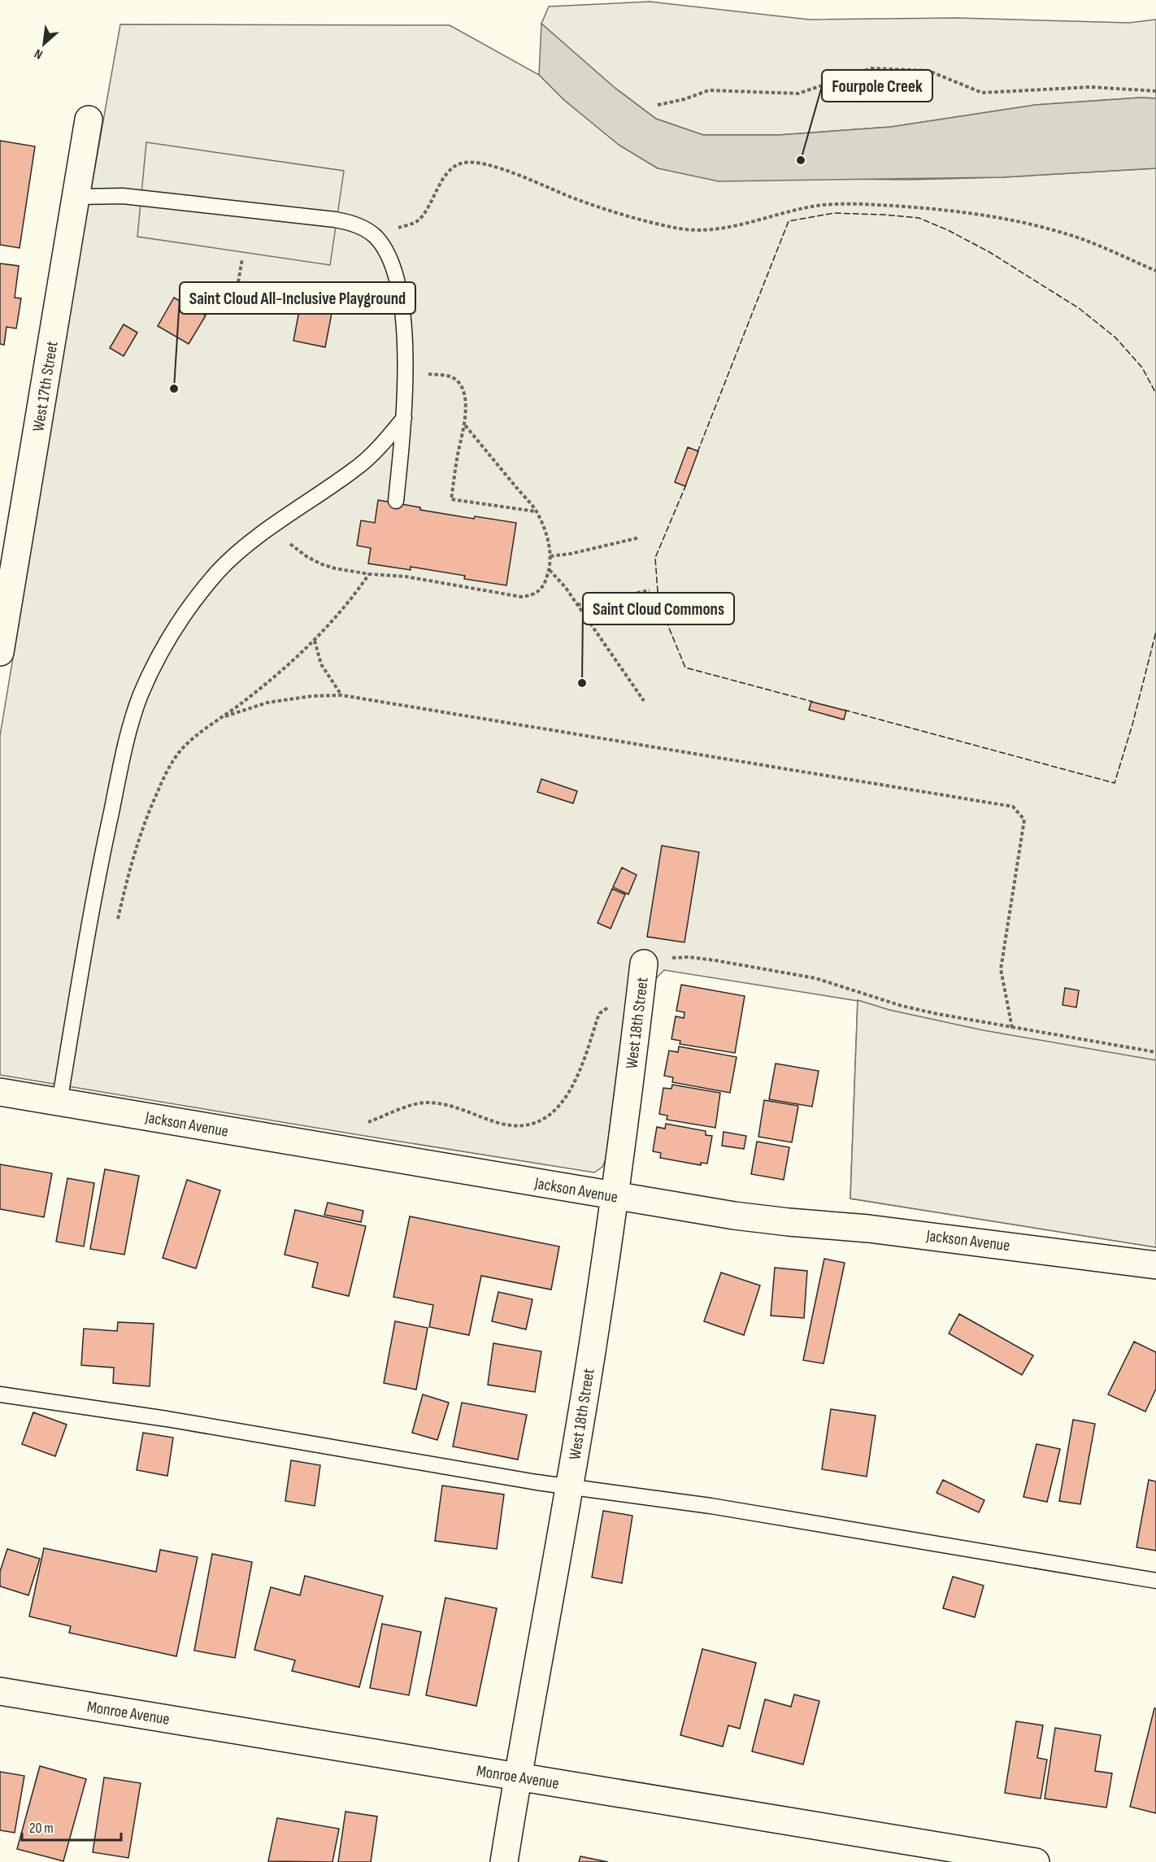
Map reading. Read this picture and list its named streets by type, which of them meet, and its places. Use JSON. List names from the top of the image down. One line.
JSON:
{"streets":{"street":["West 17th Street","West 18th Street","Jackson Avenue","Monroe Avenue"]},"crossings":[["West 18th Street","Jackson Avenue"],["West 18th Street","Monroe Avenue"]],"places":["Fourpole Creek","Saint Cloud All-Inclusive Playground","Saint Cloud Commons"],"scale_bar":"20 m","north":"bottom left"}
